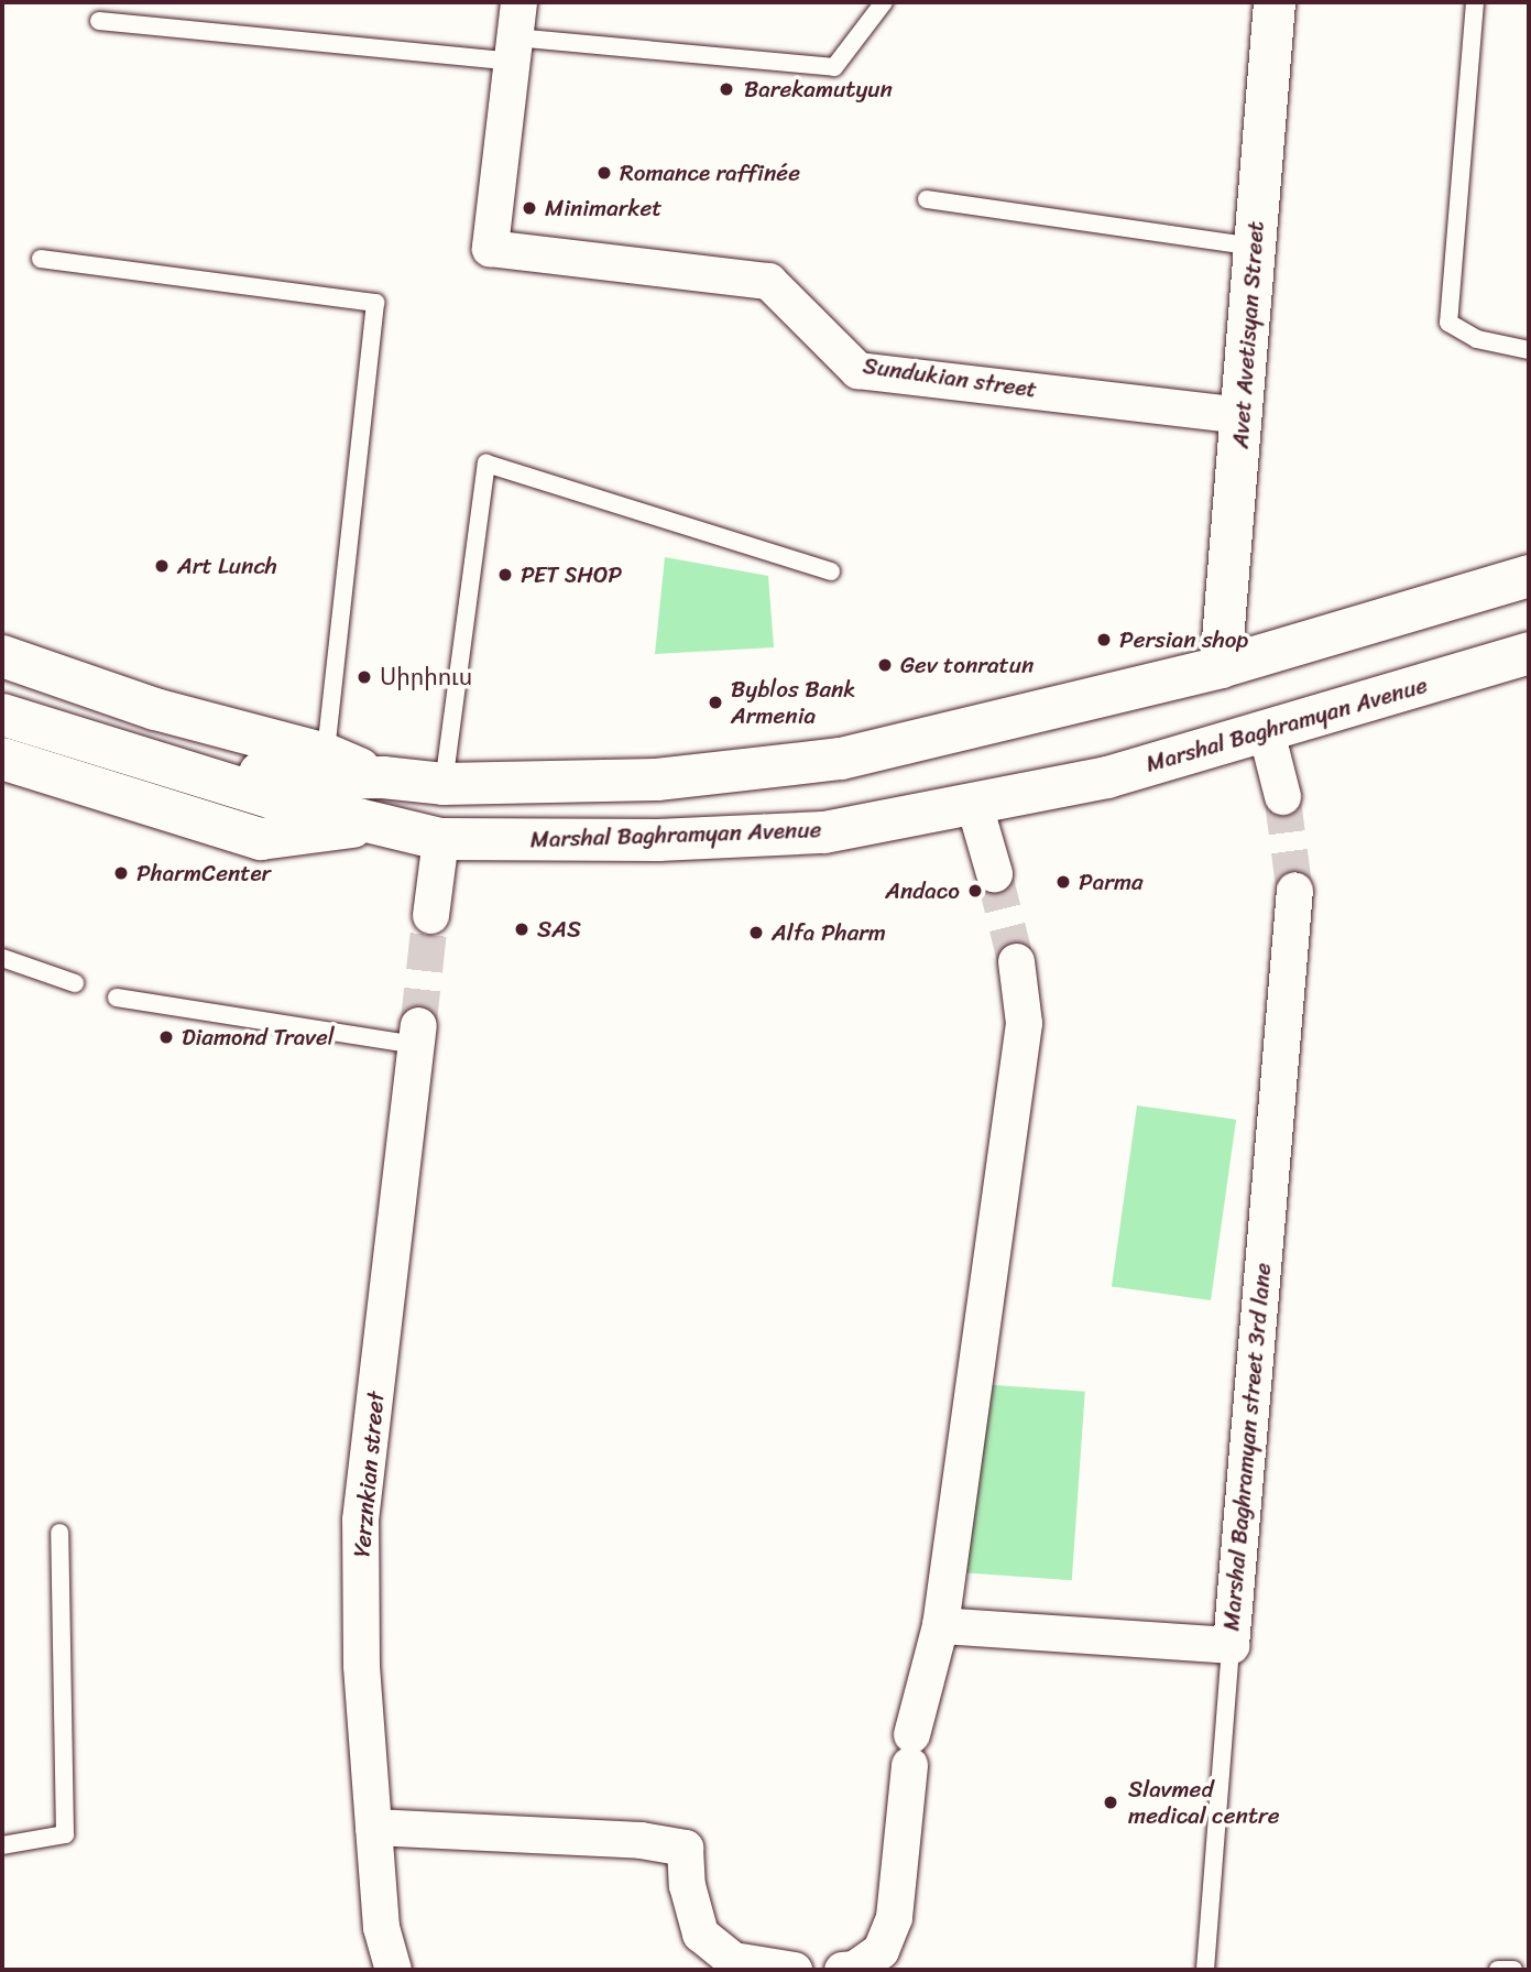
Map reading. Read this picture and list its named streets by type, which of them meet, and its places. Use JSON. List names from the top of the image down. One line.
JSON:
{"streets":{"main road":["Avet Avetisyan Street","Marshal Baghramyan Avenue"],"street":["Sundukian street","Marshal Baghramyan street 3rd lane","Yerznkian street"]},"crossings":[["Avet Avetisyan Street","Sundukian street"],["Avet Avetisyan Street","Marshal Baghramyan Avenue"]],"places":["Barekamutyun","Romance raffinée","Minimarket","Art Lunch","PET SHOP","Persian shop","Gev tonratun","Սիրիուս","Byblos Bank Armenia","PharmCenter","Parma","Andaco","SAS","Alfa Pharm","Diamond Travel","Slavmed medical centre"]}
